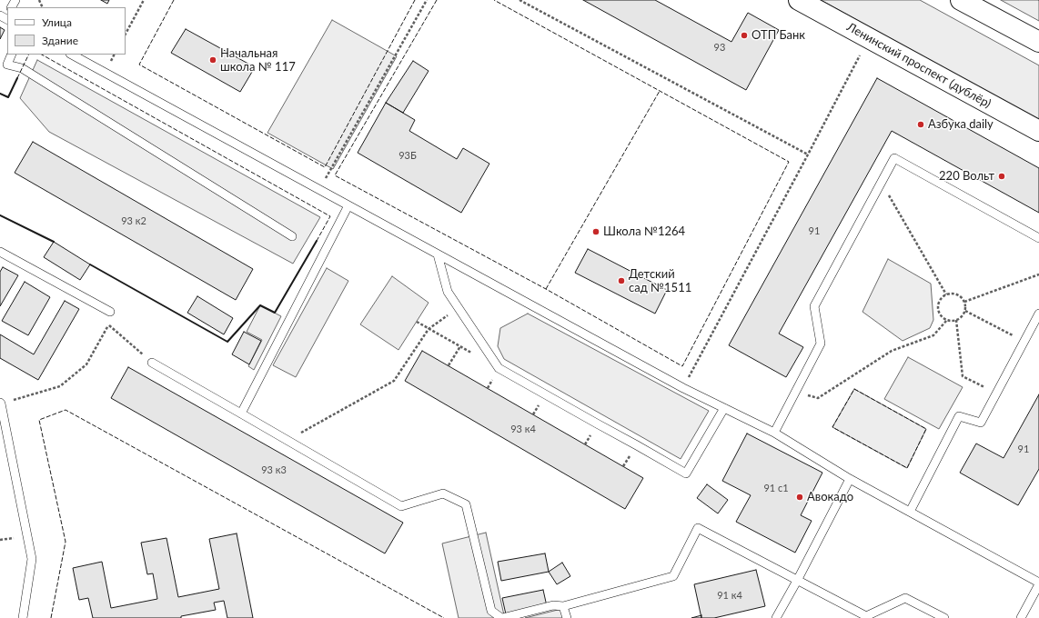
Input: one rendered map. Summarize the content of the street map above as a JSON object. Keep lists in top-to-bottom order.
{
  "streets": {
    "street": ["Ленинский проспект (дублёр)"]
  },
  "places": [
    "ОТП Банк",
    "Начальная школа № 117",
    "Азбука daily",
    "220 Вольт",
    "Школа №1264",
    "Детский сад №1511",
    "Авокадо"
  ],
  "house_numbers": [
    "93",
    "93Б",
    "93 к2",
    "91",
    "93 к4",
    "91",
    "93 к3",
    "91 с1",
    "91 к4"
  ],
  "legend": ["Улица", "Здание"]
}
